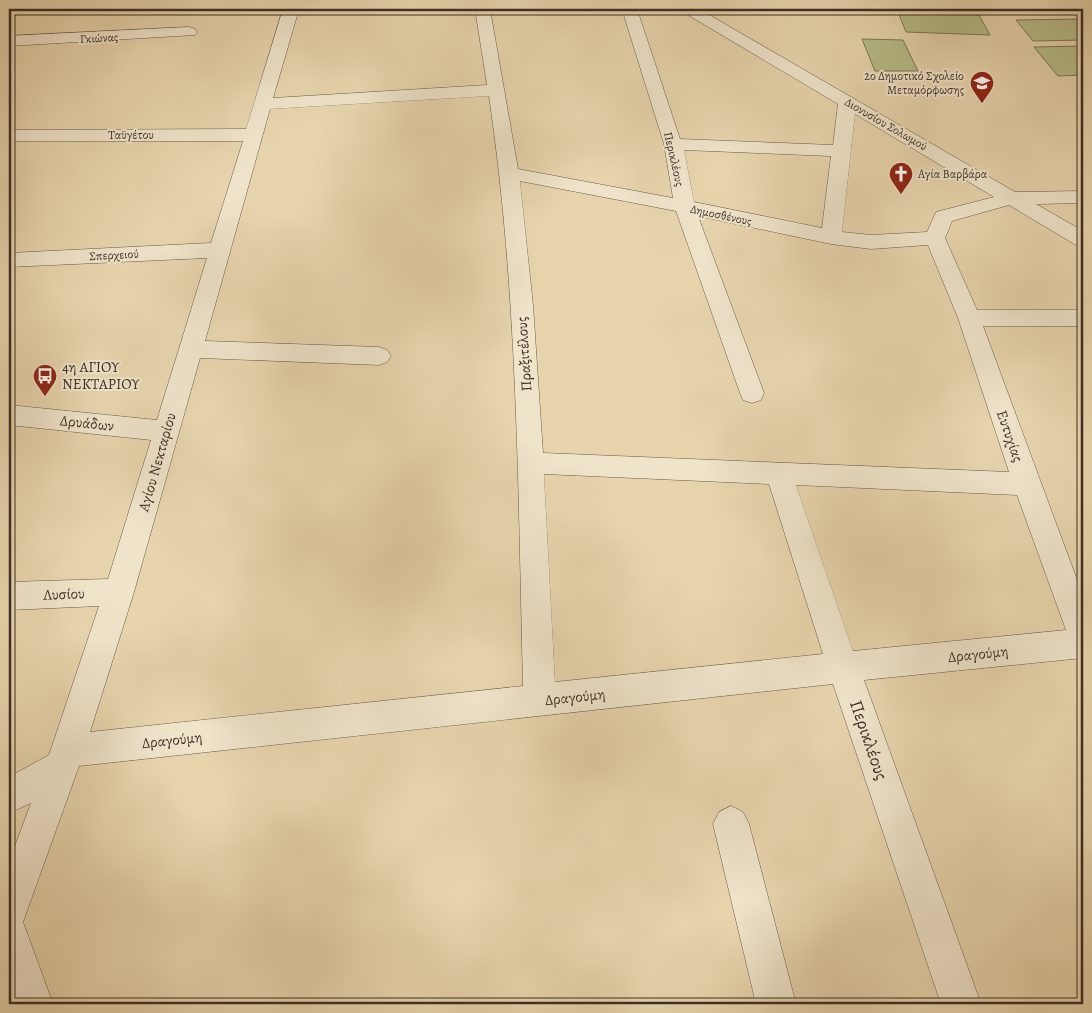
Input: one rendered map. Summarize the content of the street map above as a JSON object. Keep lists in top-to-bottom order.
{
  "streets": {
    "street": [
      "Γκιώνας",
      "Διονυσίου Σολωμού",
      "Ταϋγέτου",
      "Περικλέους",
      "Δημοσθένους",
      "Σπερχειού",
      "Πραξιτέλους",
      "Δρυάδων",
      "Ευτυχίας",
      "Αγίου Νεκταρίου",
      "Λυσίου",
      "Δραγούμη"
    ]
  },
  "crossings": [
    ["Ταϋγέτου", "Αγίου Νεκταρίου"],
    ["Περικλέους", "Δημοσθένους"],
    ["Περικλέους", "Δραγούμη"],
    ["Δημοσθένους", "Πραξιτέλους"],
    ["Δημοσθένους", "Ευτυχίας"],
    ["Σπερχειού", "Αγίου Νεκταρίου"],
    ["Πραξιτέλους", "Δραγούμη"],
    ["Δρυάδων", "Αγίου Νεκταρίου"],
    ["Αγίου Νεκταρίου", "Λυσίου"],
    ["Αγίου Νεκταρίου", "Δραγούμη"]
  ],
  "places": {
    "school or university": ["2ο Δημοτικό Σχολείο Μεταμόρφωσης"],
    "church": ["Αγία Βαρβάρα"],
    "bus stop": ["4η ΑΓΙΟΥ ΝΕΚΤΑΡΙΟΥ"]
  }
}
